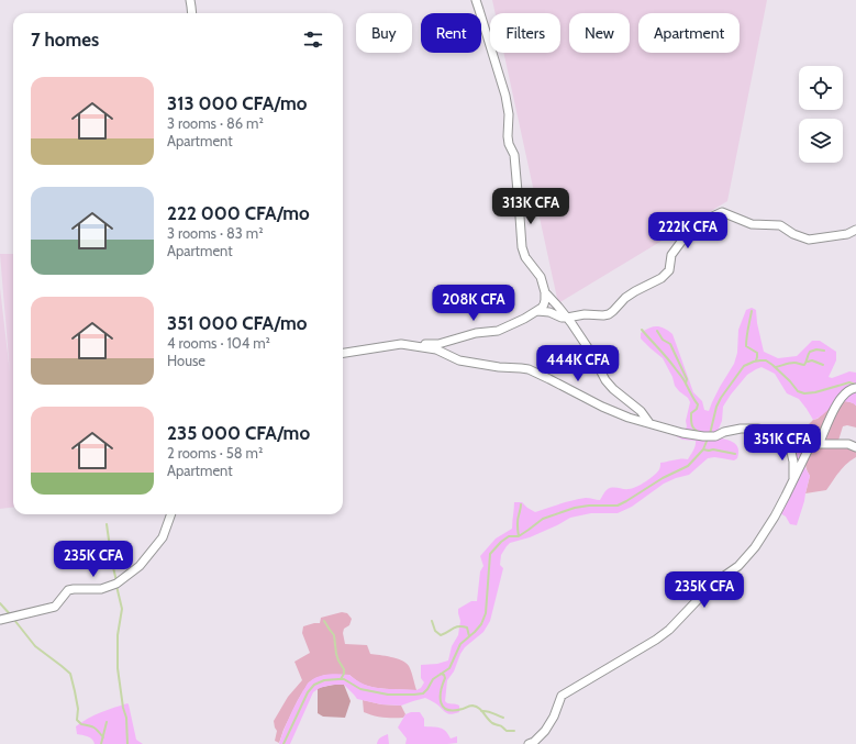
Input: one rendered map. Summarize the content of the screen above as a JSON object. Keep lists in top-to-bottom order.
{
  "page": {
    "chip": [
      "Buy",
      "Rent",
      "Filters",
      "New",
      "Apartment"
    ],
    "heading": "7 homes",
    "list": [
      {
        "name": "313 000 CFA/mo",
        "note": "3 rooms · 86 m² · Apartment"
      },
      {
        "name": "222 000 CFA/mo",
        "note": "3 rooms · 83 m² · Apartment"
      },
      {
        "name": "351 000 CFA/mo",
        "note": "4 rooms · 104 m² · House"
      },
      {
        "name": "235 000 CFA/mo",
        "note": "2 rooms · 58 m² · Apartment"
      }
    ],
    "price": [
      "313K CFA",
      "222K CFA",
      "208K CFA",
      "444K CFA",
      "351K CFA",
      "235K CFA",
      "235K CFA"
    ]
  }
}
